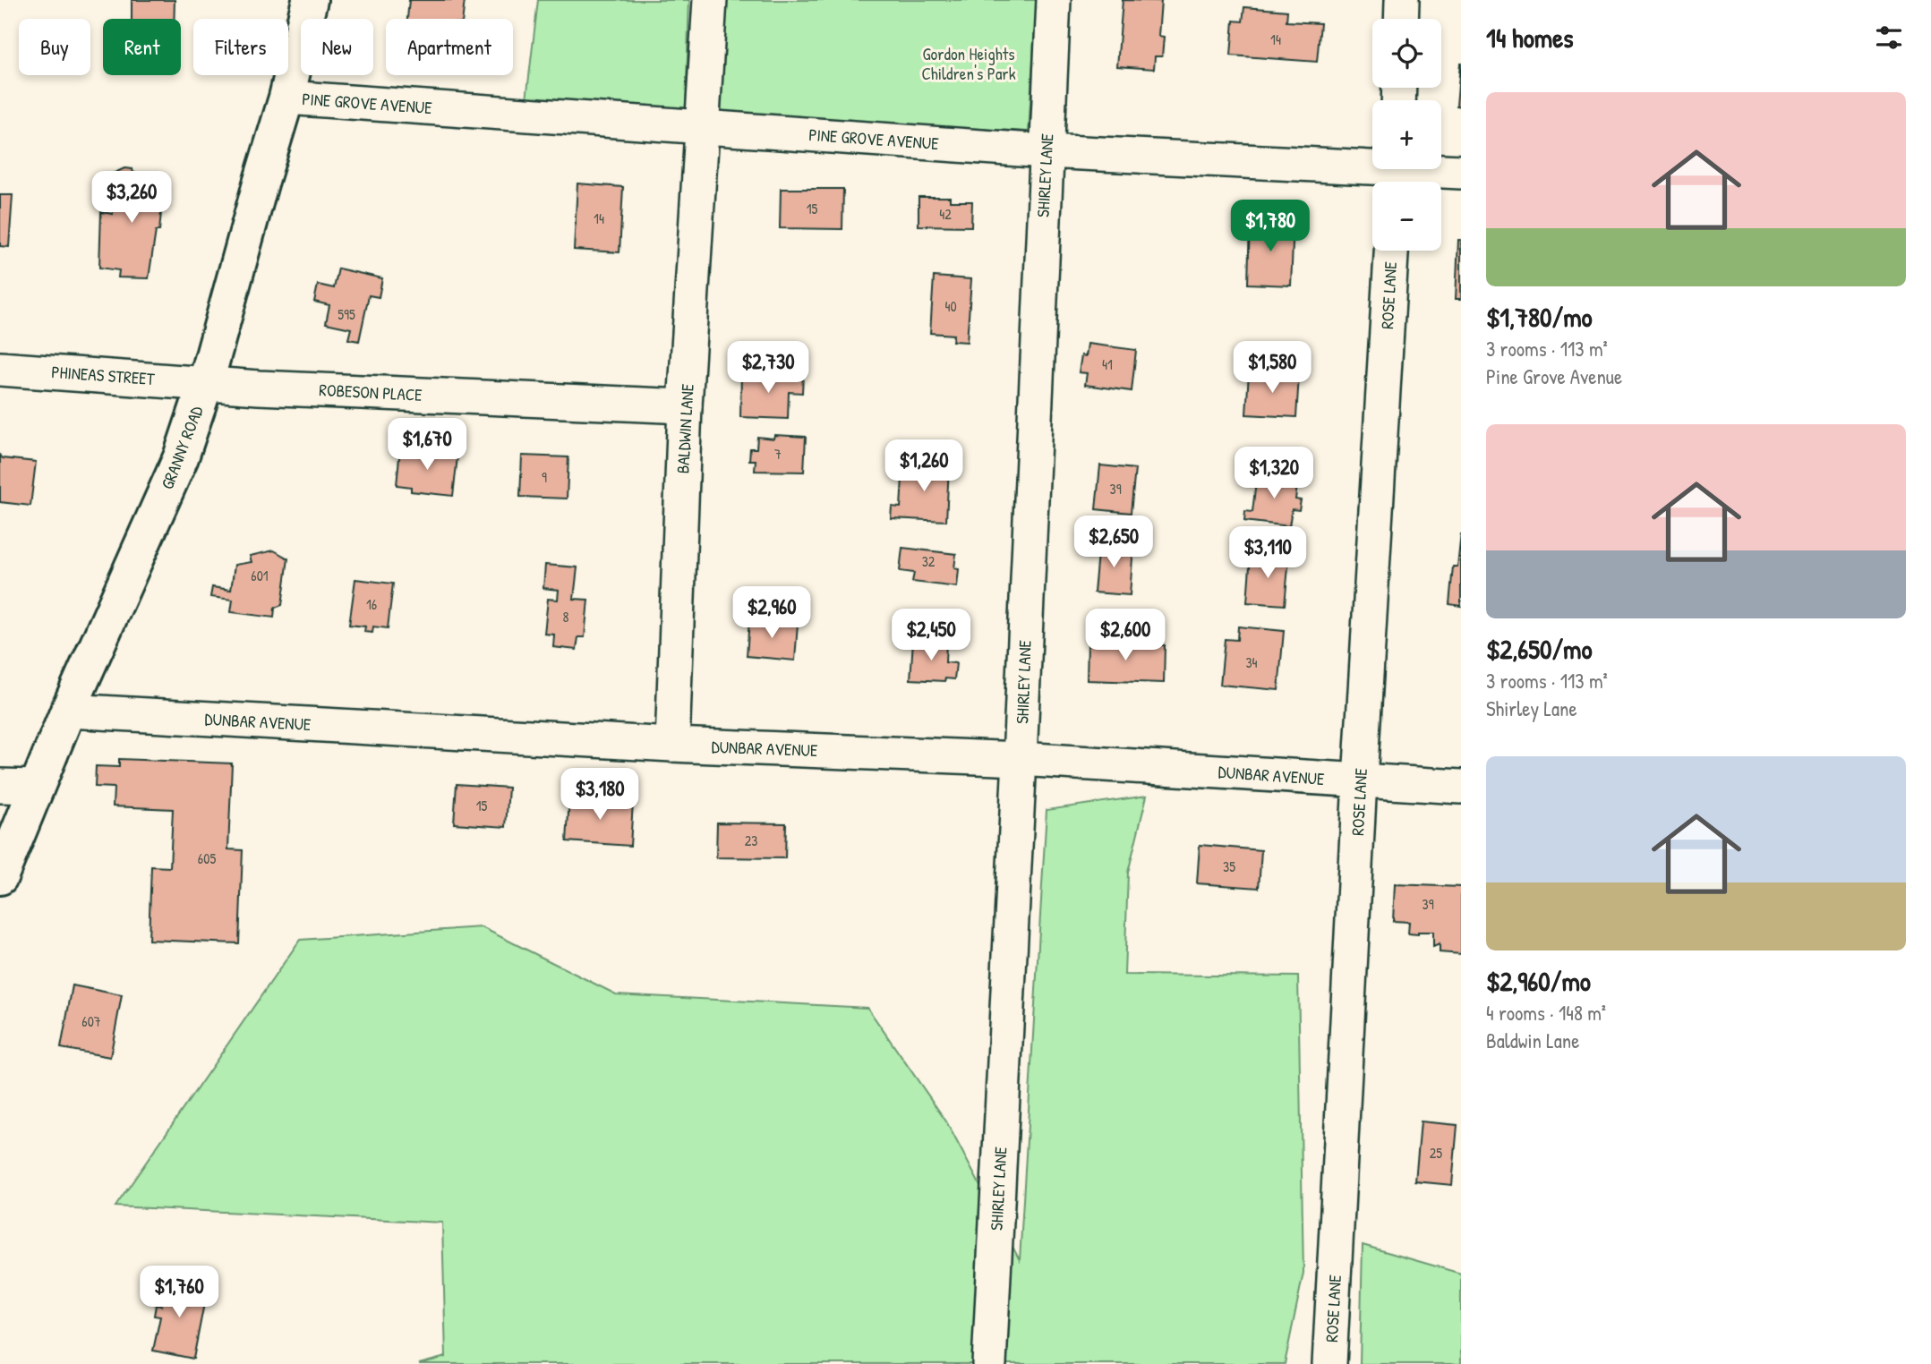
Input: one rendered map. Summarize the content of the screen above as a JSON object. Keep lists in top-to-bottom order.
{
  "streets": {
    "street": [
      "PINE GROVE AVENUE",
      "SHIRLEY LANE",
      "ROSE LANE",
      "PHINEAS STREET",
      "ROBESON PLACE",
      "BALDWIN LANE",
      "GRANNY ROAD",
      "DUNBAR AVENUE"
    ]
  },
  "crossings": [
    ["PINE GROVE AVENUE", "SHIRLEY LANE"],
    ["PINE GROVE AVENUE", "BALDWIN LANE"],
    ["PINE GROVE AVENUE", "GRANNY ROAD"],
    ["SHIRLEY LANE", "DUNBAR AVENUE"],
    ["ROSE LANE", "DUNBAR AVENUE"],
    ["PHINEAS STREET", "ROBESON PLACE"],
    ["PHINEAS STREET", "GRANNY ROAD"],
    ["ROBESON PLACE", "BALDWIN LANE"],
    ["ROBESON PLACE", "GRANNY ROAD"],
    ["BALDWIN LANE", "DUNBAR AVENUE"],
    ["GRANNY ROAD", "DUNBAR AVENUE"]
  ],
  "parks": ["Gordon Heights Children's Park"],
  "house_numbers": [
    "14",
    "15",
    "42",
    "14",
    "40",
    "595",
    "41",
    "7",
    "9",
    "39",
    "32",
    "601",
    "16",
    "8",
    "34",
    "15",
    "23",
    "605",
    "35",
    "39",
    "607",
    "25"
  ],
  "page": {
    "heading": "14 homes",
    "map_buttons": ["+", "−"],
    "chip": [
      "Buy",
      "Rent",
      "Filters",
      "New",
      "Apartment"
    ],
    "list": [
      {
        "name": "$1,780/mo",
        "note": "3 rooms · 113 m² · Pine Grove Avenue"
      },
      {
        "name": "$2,650/mo",
        "note": "3 rooms · 113 m² · Shirley Lane"
      },
      {
        "name": "$2,960/mo",
        "note": "4 rooms · 148 m² · Baldwin Lane"
      }
    ],
    "price": [
      "$3,260",
      "$1,780",
      "$2,730",
      "$1,580",
      "$1,670",
      "$1,260",
      "$1,320",
      "$2,650",
      "$3,110",
      "$2,960",
      "$2,450",
      "$2,600",
      "$3,180",
      "$1,760"
    ]
  }
}
